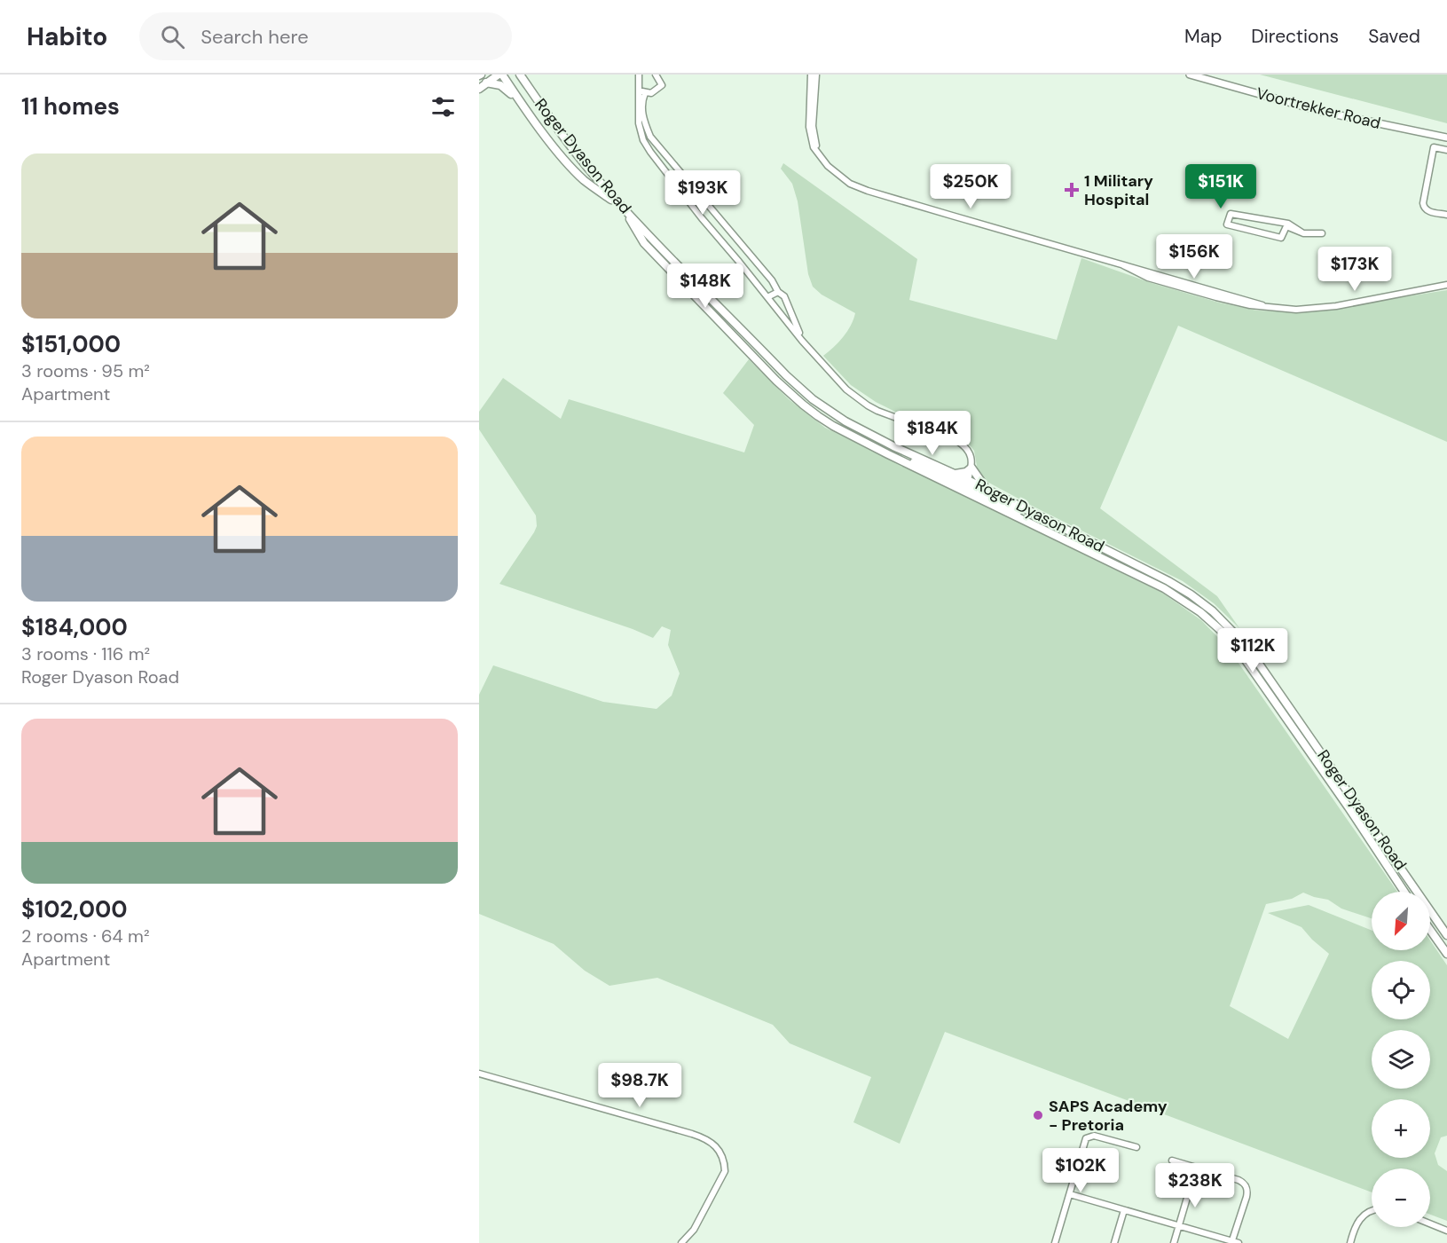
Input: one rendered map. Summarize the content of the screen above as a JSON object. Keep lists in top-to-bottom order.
{
  "streets": {
    "main road": ["Roger Dyason Road"],
    "street": ["Voortrekker Road"]
  },
  "places": {
    "health": ["1 Military Hospital"],
    "other": ["SAPS Academy - Pretoria"]
  },
  "north": "bottom left",
  "page": {
    "header": "Habito",
    "search": "Search here",
    "nav": ["Map", "Directions", "Saved"],
    "heading": "11 homes",
    "list": [
      {
        "name": "$151,000",
        "note": "3 rooms · 95 m² · Apartment"
      },
      {
        "name": "$184,000",
        "note": "3 rooms · 116 m² · Roger Dyason Road"
      },
      {
        "name": "$102,000",
        "note": "2 rooms · 64 m² · Apartment"
      }
    ],
    "price": [
      "$250K",
      "$151K",
      "$193K",
      "$156K",
      "$173K",
      "$148K",
      "$184K",
      "$112K",
      "$98.7K",
      "$102K",
      "$238K"
    ],
    "map_buttons": ["+", "−"]
  }
}
